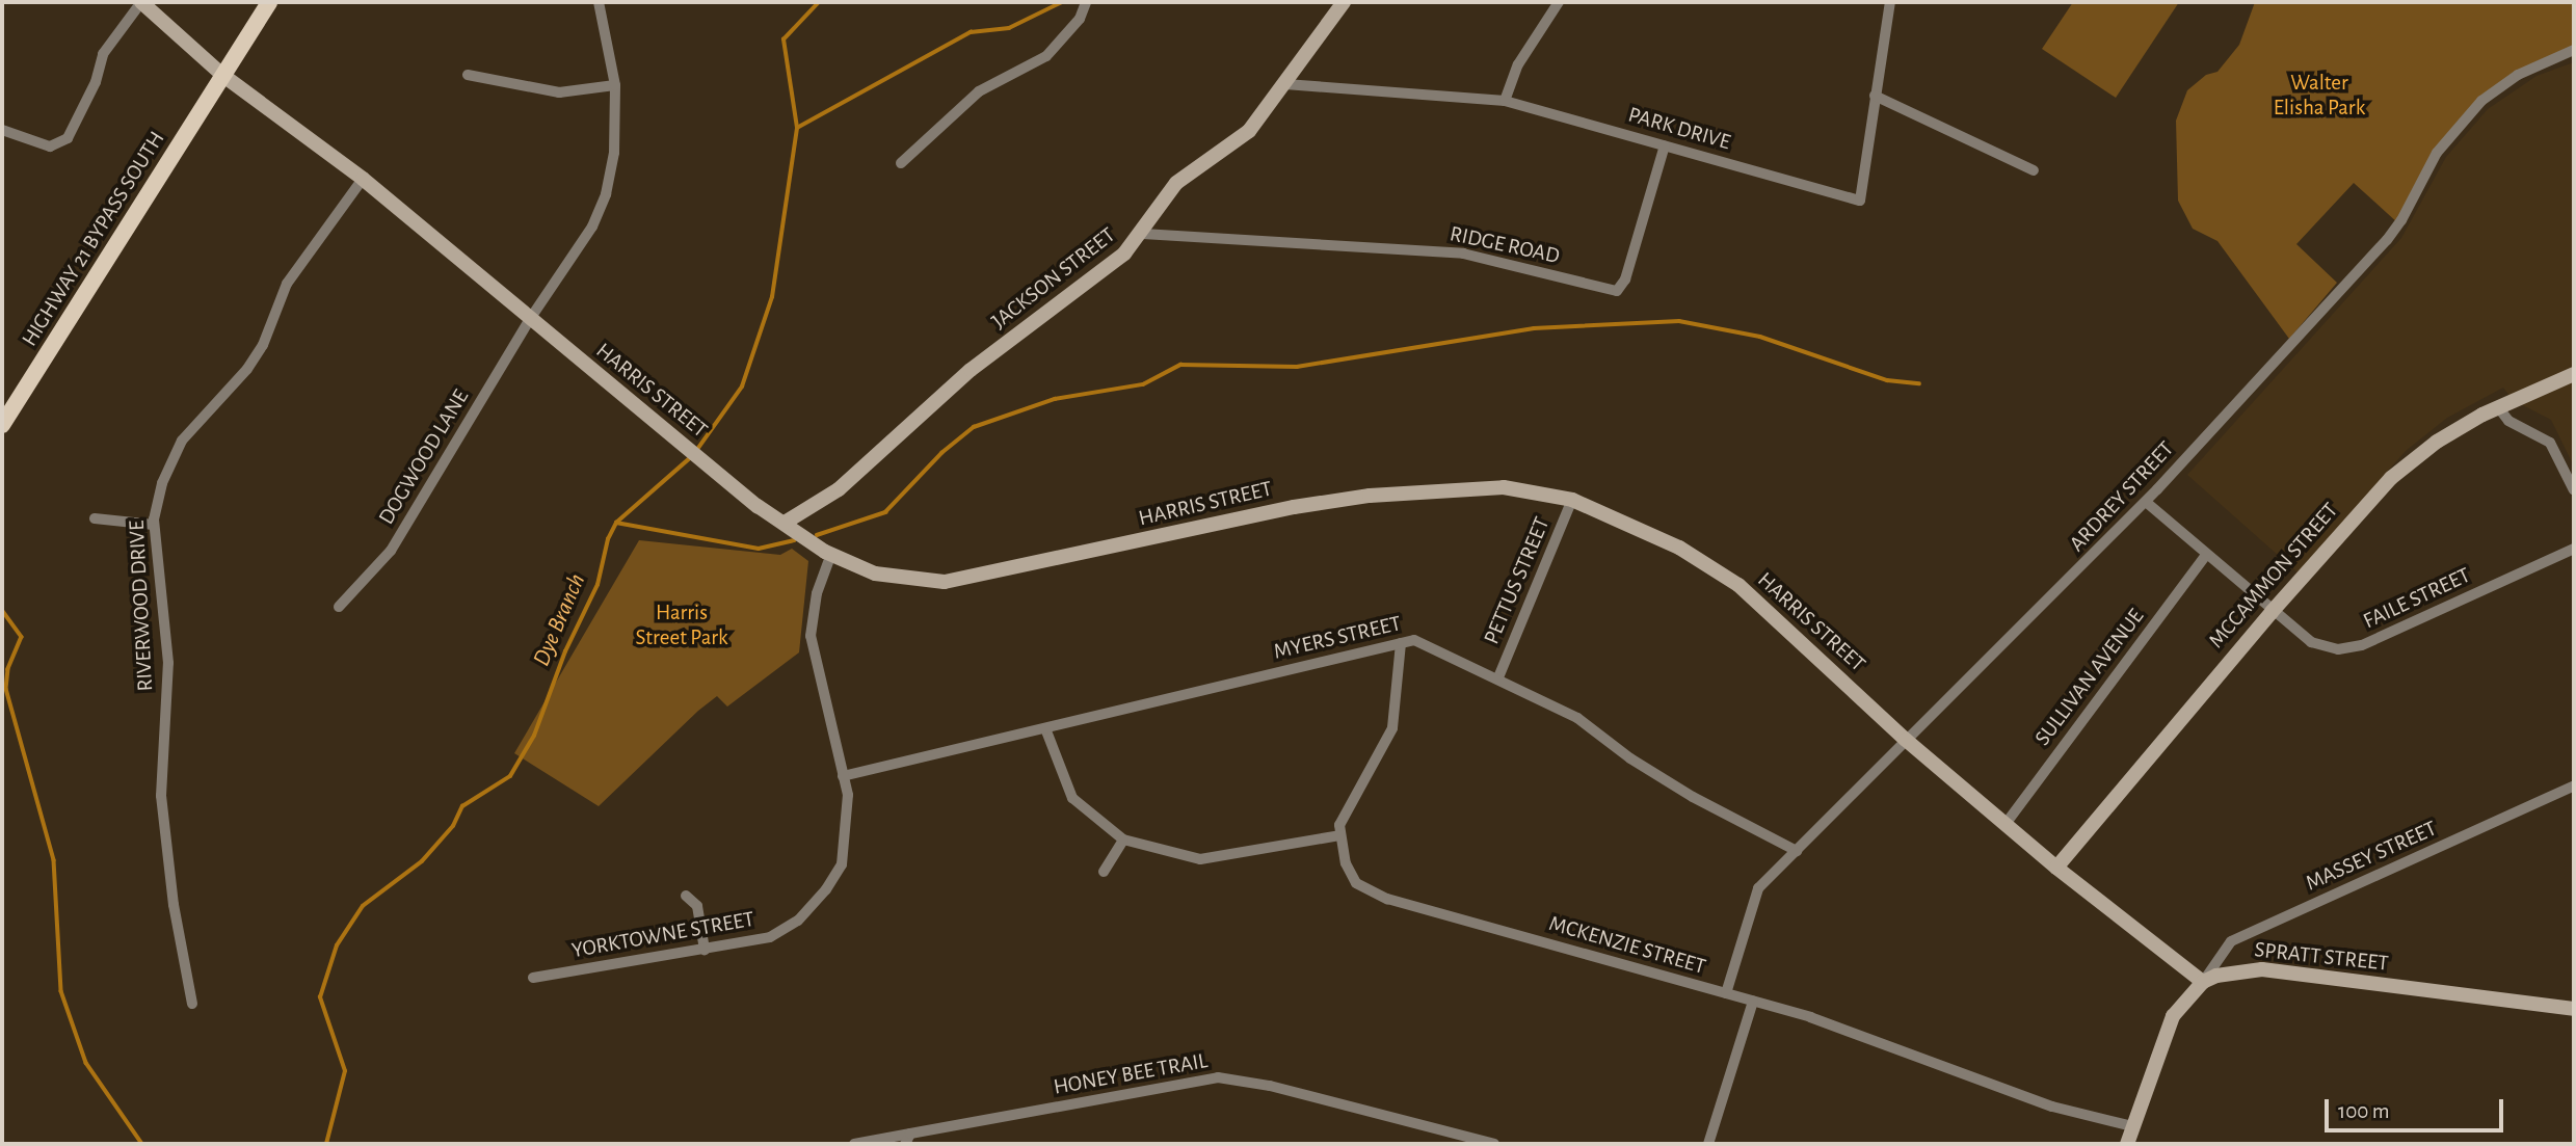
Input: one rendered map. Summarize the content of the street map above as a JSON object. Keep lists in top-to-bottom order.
{
  "streets": {
    "main road": ["HIGHWAY 21 BYPASS SOUTH"],
    "street": [
      "PARK DRIVE",
      "RIDGE ROAD",
      "JACKSON STREET",
      "HARRIS STREET",
      "DOGWOOD LANE",
      "ARDREY STREET",
      "MCCAMMON STREET",
      "PETTUS STREET",
      "FAILE STREET",
      "RIVERWOOD DRIVE",
      "MYERS STREET",
      "SULLIVAN AVENUE",
      "MASSEY STREET",
      "YORKTOWNE STREET",
      "MCKENZIE STREET",
      "SPRATT STREET",
      "HONEY BEE TRAIL"
    ]
  },
  "crossings": [
    ["PARK DRIVE", "RIDGE ROAD"],
    ["PARK DRIVE", "JACKSON STREET"],
    ["HIGHWAY 21 BYPASS SOUTH", "HARRIS STREET"],
    ["RIDGE ROAD", "JACKSON STREET"],
    ["JACKSON STREET", "HARRIS STREET"],
    ["HARRIS STREET", "DOGWOOD LANE"],
    ["HARRIS STREET", "ARDREY STREET"],
    ["HARRIS STREET", "MCCAMMON STREET"],
    ["HARRIS STREET", "PETTUS STREET"],
    ["HARRIS STREET", "RIVERWOOD DRIVE"],
    ["HARRIS STREET", "SULLIVAN AVENUE"],
    ["HARRIS STREET", "MASSEY STREET"],
    ["HARRIS STREET", "YORKTOWNE STREET"],
    ["HARRIS STREET", "SPRATT STREET"],
    ["ARDREY STREET", "FAILE STREET"],
    ["ARDREY STREET", "MYERS STREET"],
    ["ARDREY STREET", "MCKENZIE STREET"],
    ["MCCAMMON STREET", "FAILE STREET"],
    ["PETTUS STREET", "MYERS STREET"],
    ["FAILE STREET", "SULLIVAN AVENUE"],
    ["MYERS STREET", "YORKTOWNE STREET"],
    ["MASSEY STREET", "SPRATT STREET"],
    ["MCKENZIE STREET", "SPRATT STREET"]
  ],
  "water": ["Dye Branch"],
  "parks": ["Walter Elisha Park", "Harris Street Park"],
  "scale_bar": "100 m"
}
